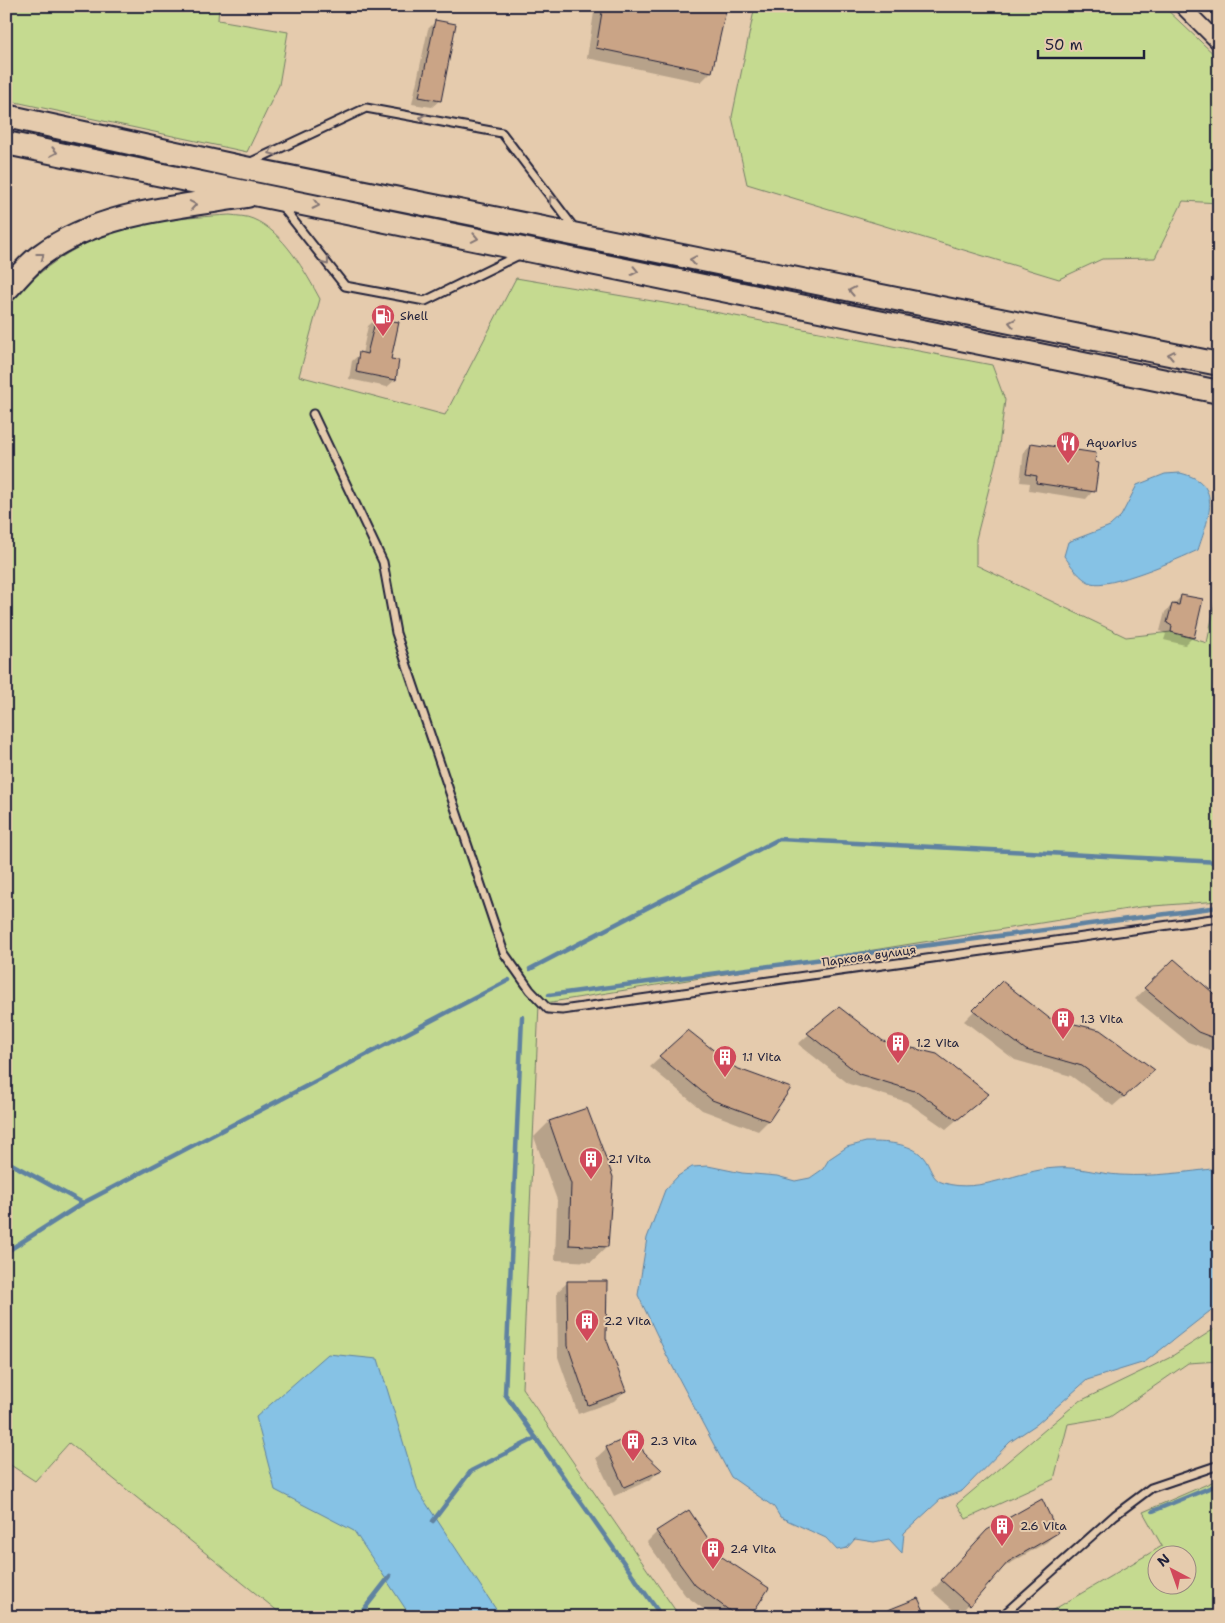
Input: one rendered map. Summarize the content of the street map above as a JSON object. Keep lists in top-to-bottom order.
{
  "streets": {
    "lane": ["Паркова вулиця"]
  },
  "places": {
    "fuel station": ["Shell"],
    "restaurant": ["Aquarius"],
    "building": [
      "1.3 Vita",
      "1.2 Vita",
      "1.1 Vita",
      "2.1 Vita",
      "2.2 Vita",
      "2.3 Vita",
      "2.6 Vita",
      "2.4 Vita"
    ]
  },
  "scale_bar": "50 m",
  "north": "top left"
}
